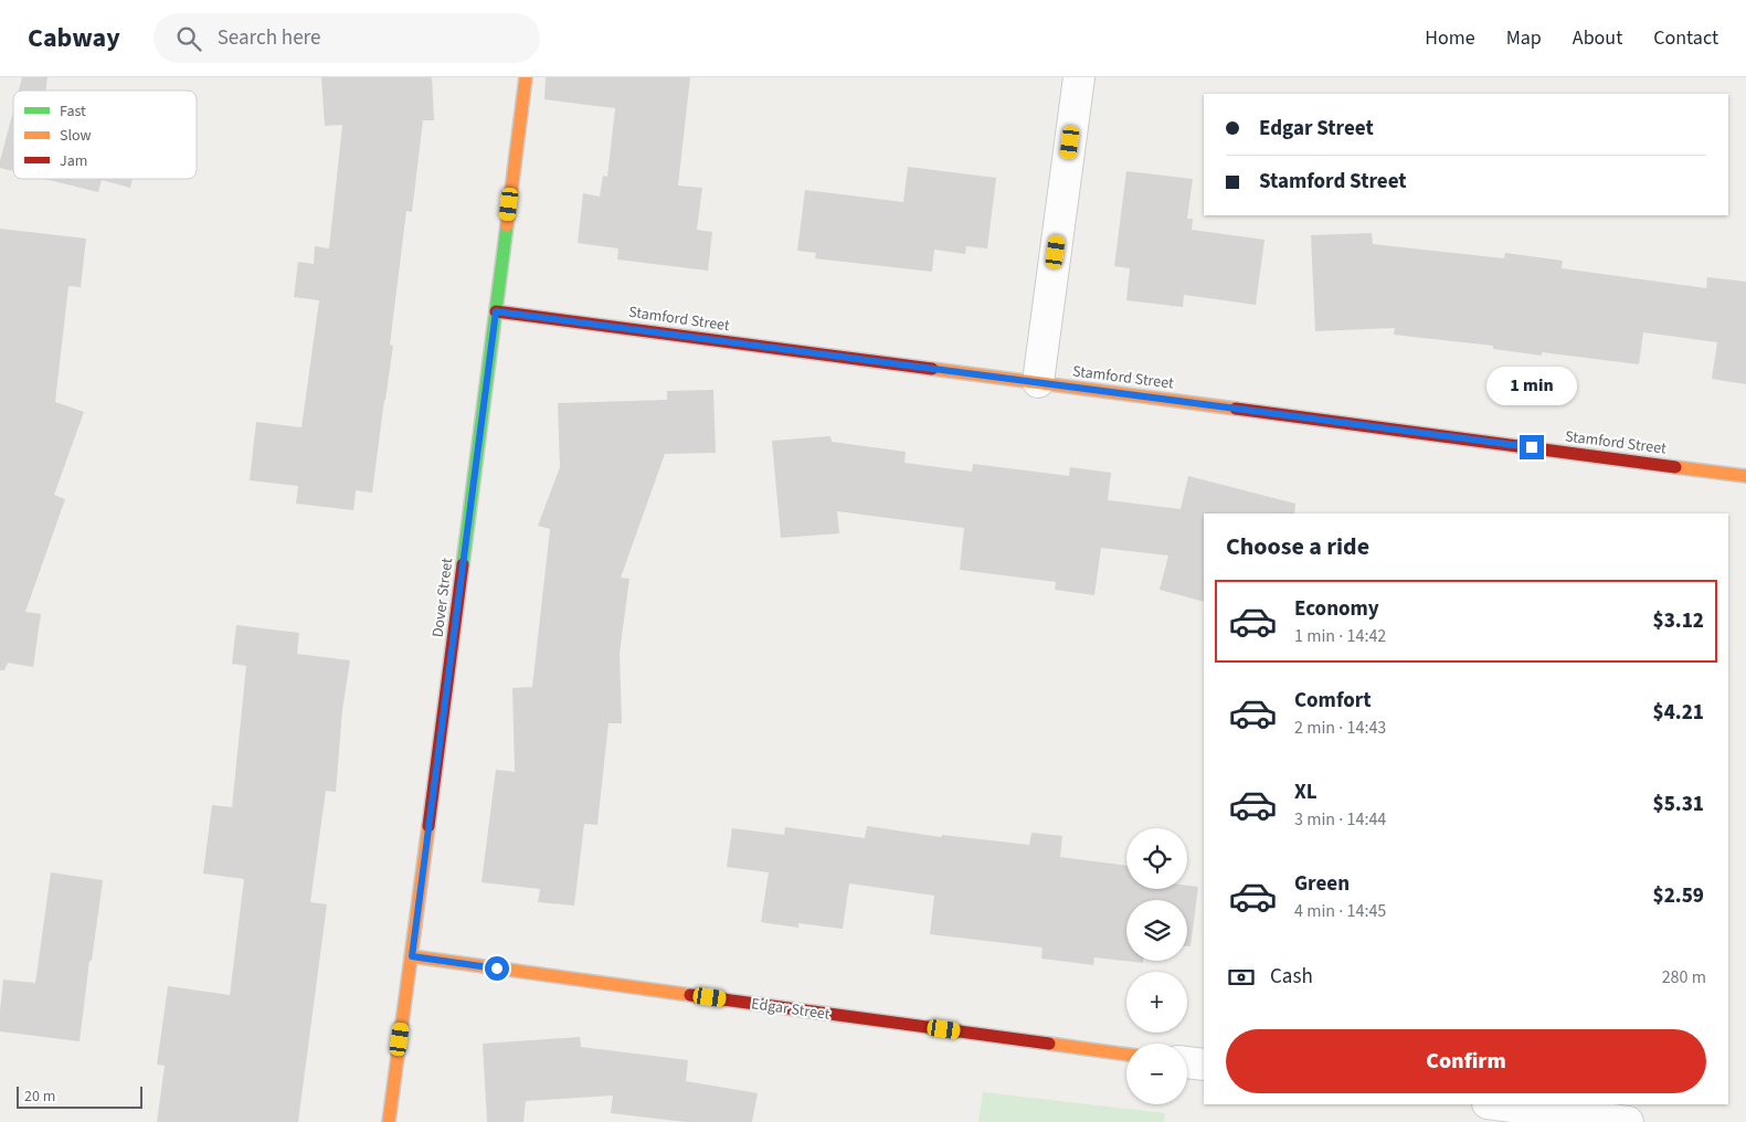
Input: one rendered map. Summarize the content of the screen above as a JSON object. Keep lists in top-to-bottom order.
{
  "streets": {
    "street": ["Stamford Street", "Dover Street", "Edgar Street"]
  },
  "crossings": [
    ["Stamford Street", "Dover Street"],
    ["Dover Street", "Edgar Street"]
  ],
  "legend": ["Fast", "Slow", "Jam"],
  "scale_bar": "20 m",
  "page": {
    "header": "Cabway",
    "search": "Search here",
    "nav": [
      "Home",
      "Map",
      "About",
      "Contact"
    ],
    "banner": ["Edgar Street", "Stamford Street"],
    "bubble": "1 min",
    "heading": "Choose a ride",
    "list": [
      {
        "name": "Economy",
        "note": "1 min · 14:42",
        "value": "$3.12"
      },
      {
        "name": "Comfort",
        "note": "2 min · 14:43",
        "value": "$4.21"
      },
      {
        "name": "XL",
        "note": "3 min · 14:44",
        "value": "$5.31"
      },
      {
        "name": "Green",
        "note": "4 min · 14:45",
        "value": "$2.59"
      }
    ],
    "map_buttons": ["+", "−"],
    "pay": ["Cash", "280 m"],
    "buttons": "Confirm",
    "scale": "20 m"
  }
}
